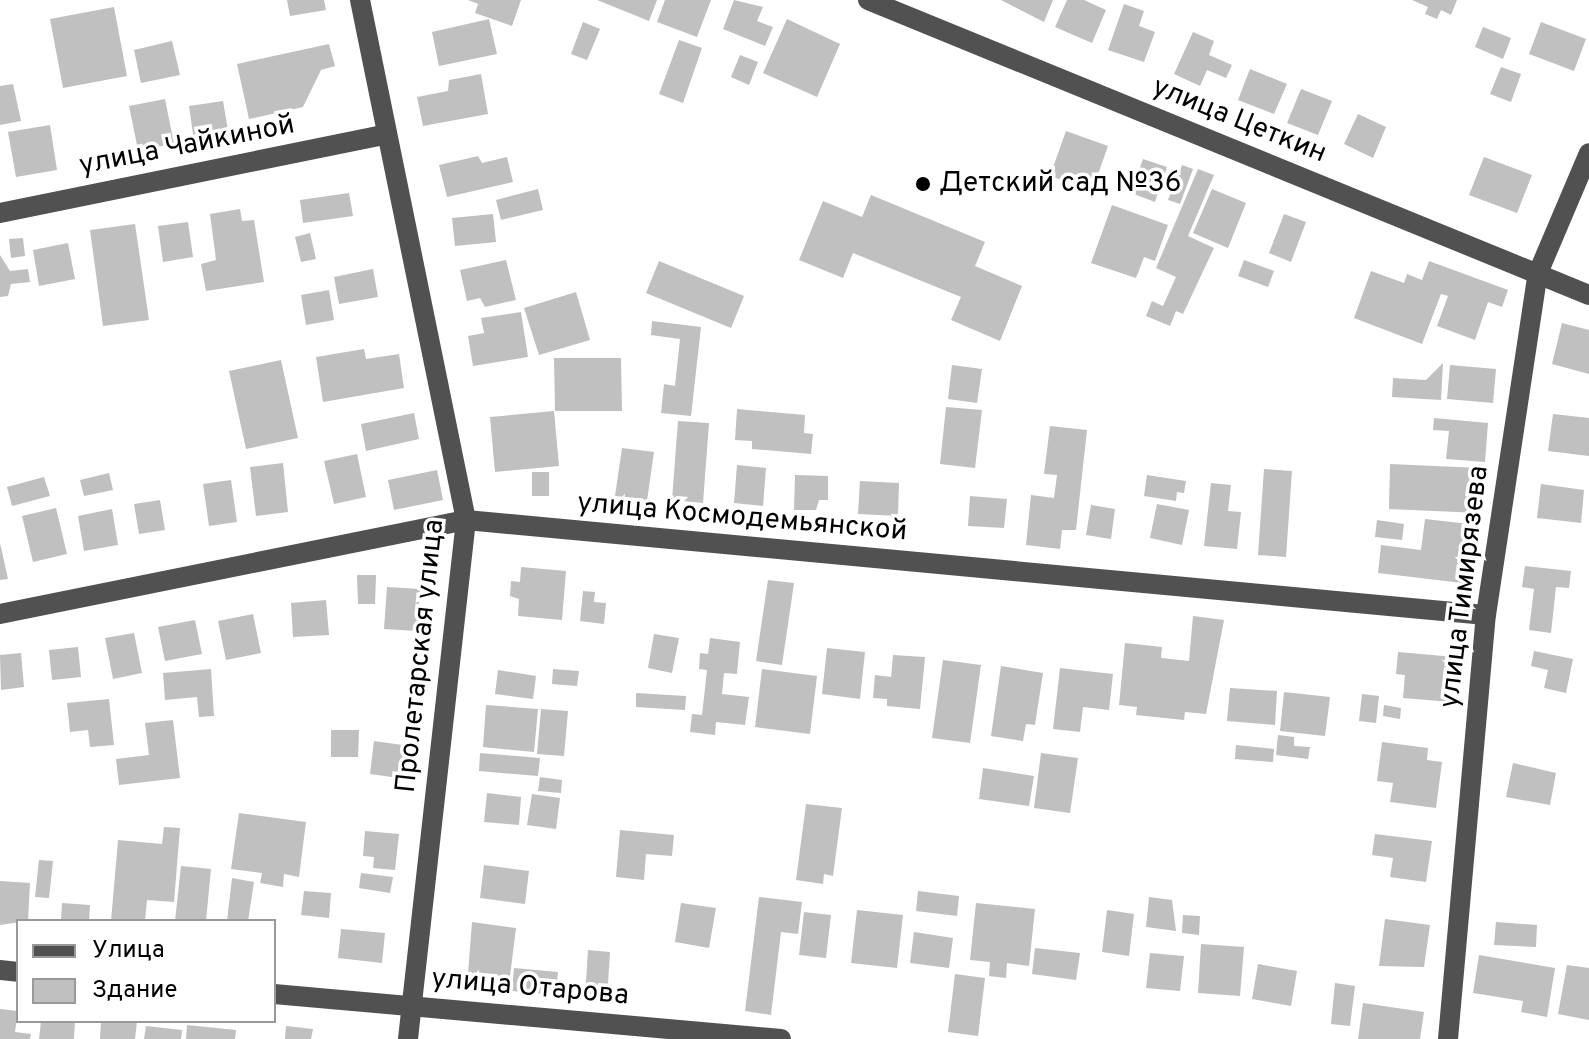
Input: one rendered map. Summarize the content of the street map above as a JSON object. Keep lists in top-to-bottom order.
{
  "streets": {
    "street": [
      "улица Цеткин",
      "улица Чайкиной",
      "улица Космодемьянской",
      "улица Тимирязева",
      "Пролетарская улица",
      "улица Отарова"
    ]
  },
  "crossings": [
    ["улица Цеткин", "улица Тимирязева"],
    ["улица Чайкиной", "Пролетарская улица"],
    ["улица Космодемьянской", "улица Тимирязева"],
    ["улица Космодемьянской", "Пролетарская улица"],
    ["Пролетарская улица", "улица Отарова"]
  ],
  "places": ["Детский сад №36"],
  "legend": ["Улица", "Здание"]
}
